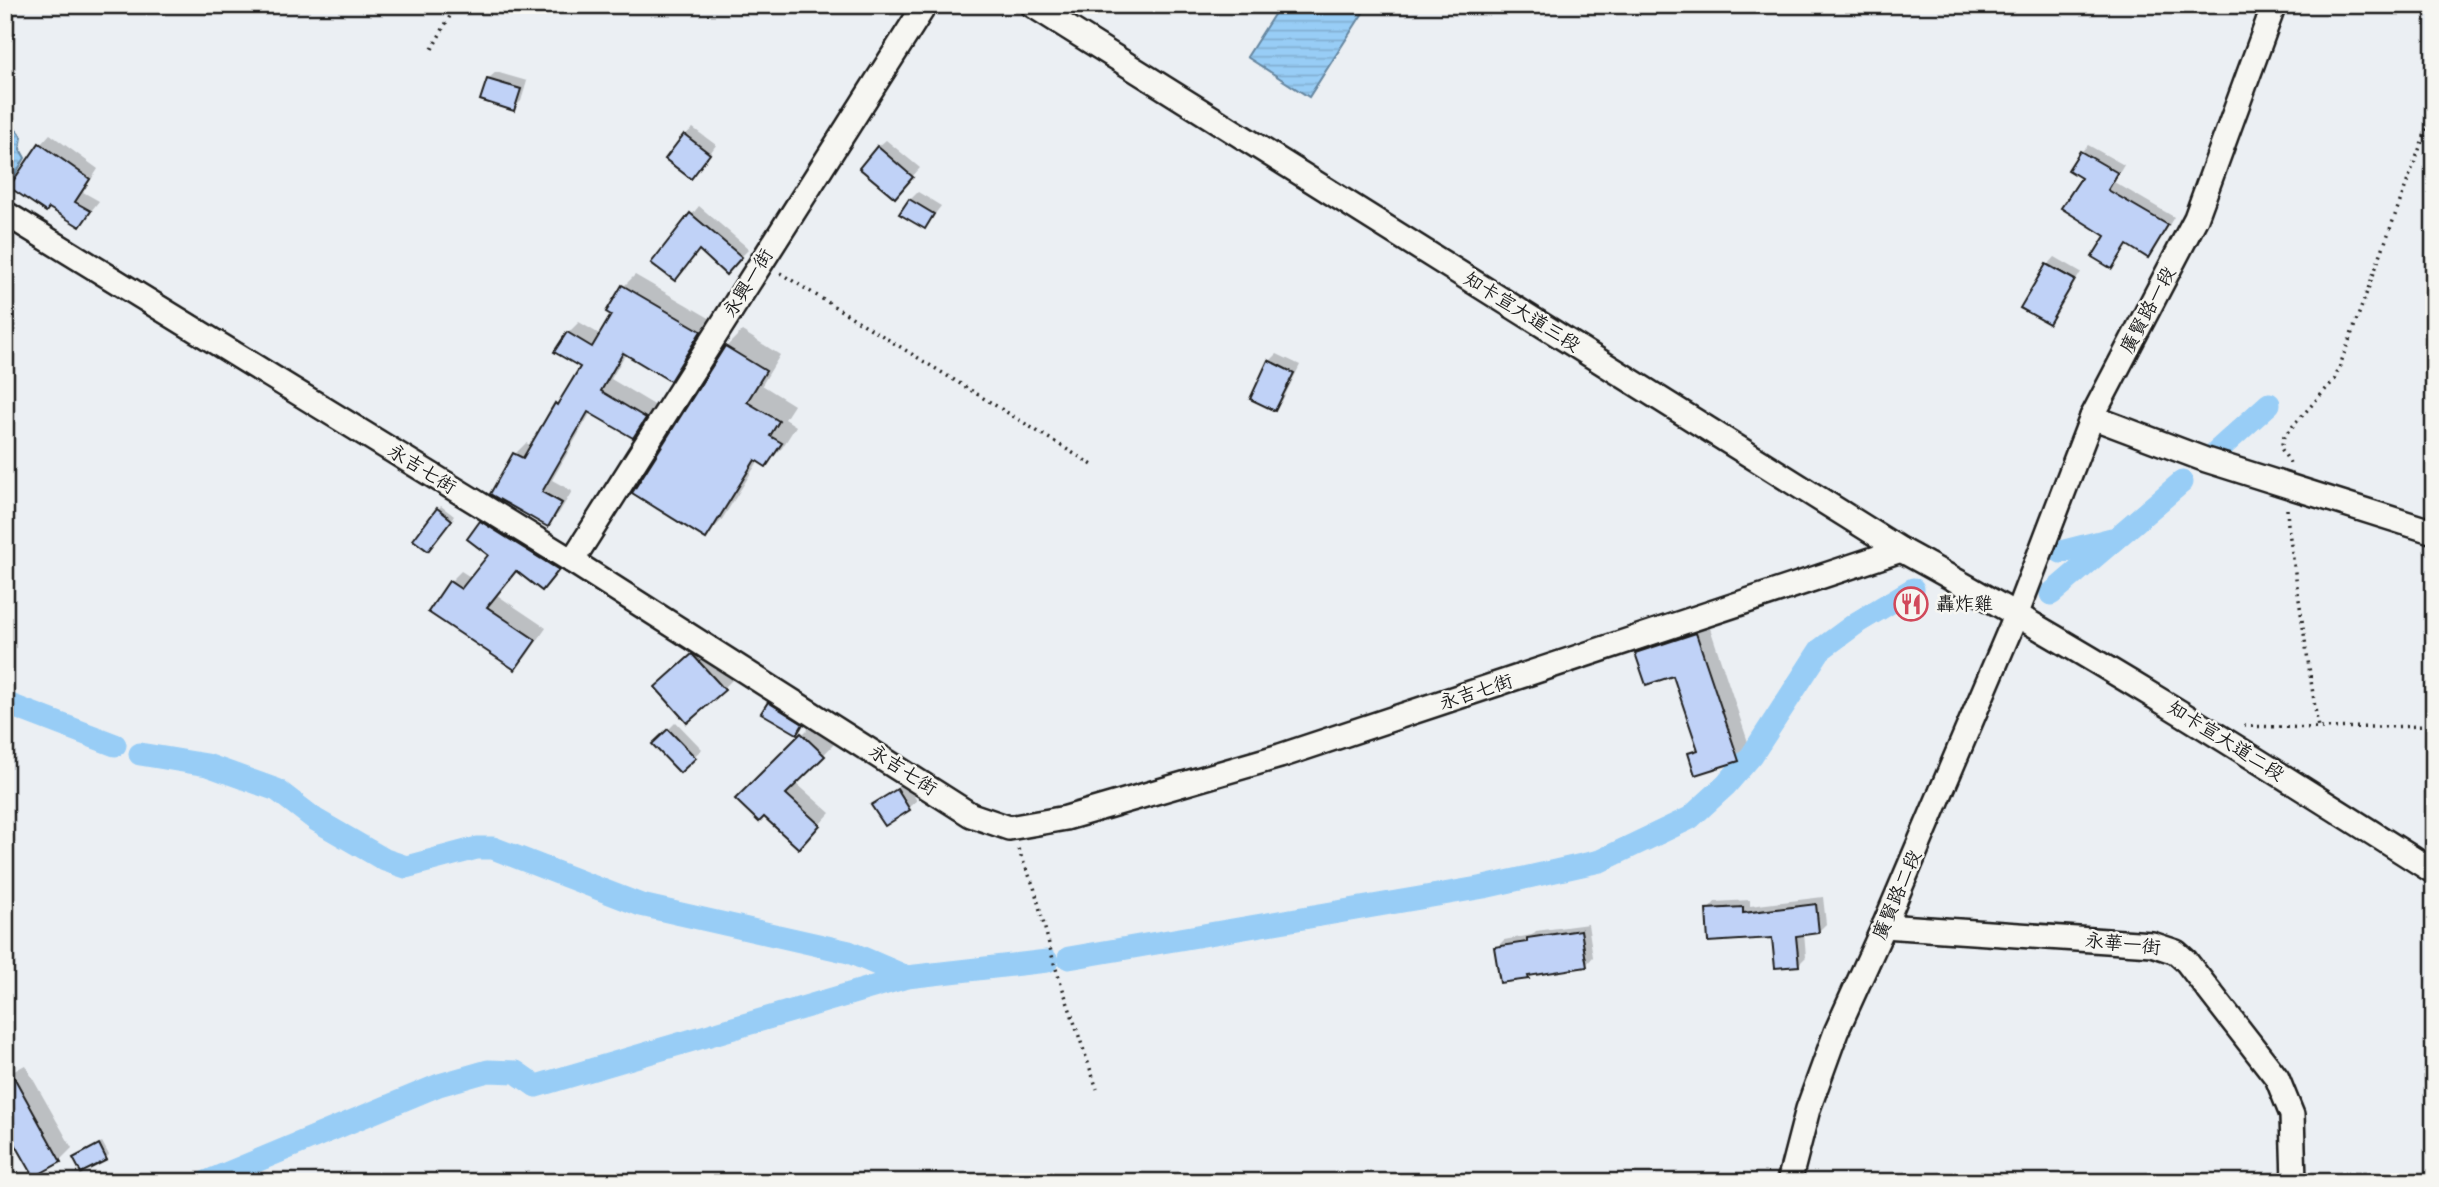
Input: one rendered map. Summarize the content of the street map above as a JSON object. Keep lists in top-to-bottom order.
{
  "streets": {
    "street": [
      "永興一街",
      "廣賢路一段",
      "知卡宣大道三段",
      "永吉七街",
      "知卡宣大道二段",
      "廣賢路二段",
      "永華一街"
    ]
  },
  "crossings": [
    ["永興一街", "永吉七街"],
    ["廣賢路一段", "知卡宣大道三段"],
    ["廣賢路一段", "知卡宣大道二段"],
    ["廣賢路一段", "廣賢路二段"],
    ["知卡宣大道三段", "永吉七街"],
    ["知卡宣大道三段", "知卡宣大道二段"],
    ["知卡宣大道三段", "廣賢路二段"],
    ["知卡宣大道二段", "廣賢路二段"],
    ["廣賢路二段", "永華一街"]
  ],
  "places": {
    "restaurant": ["轟炸雞"]
  }
}
